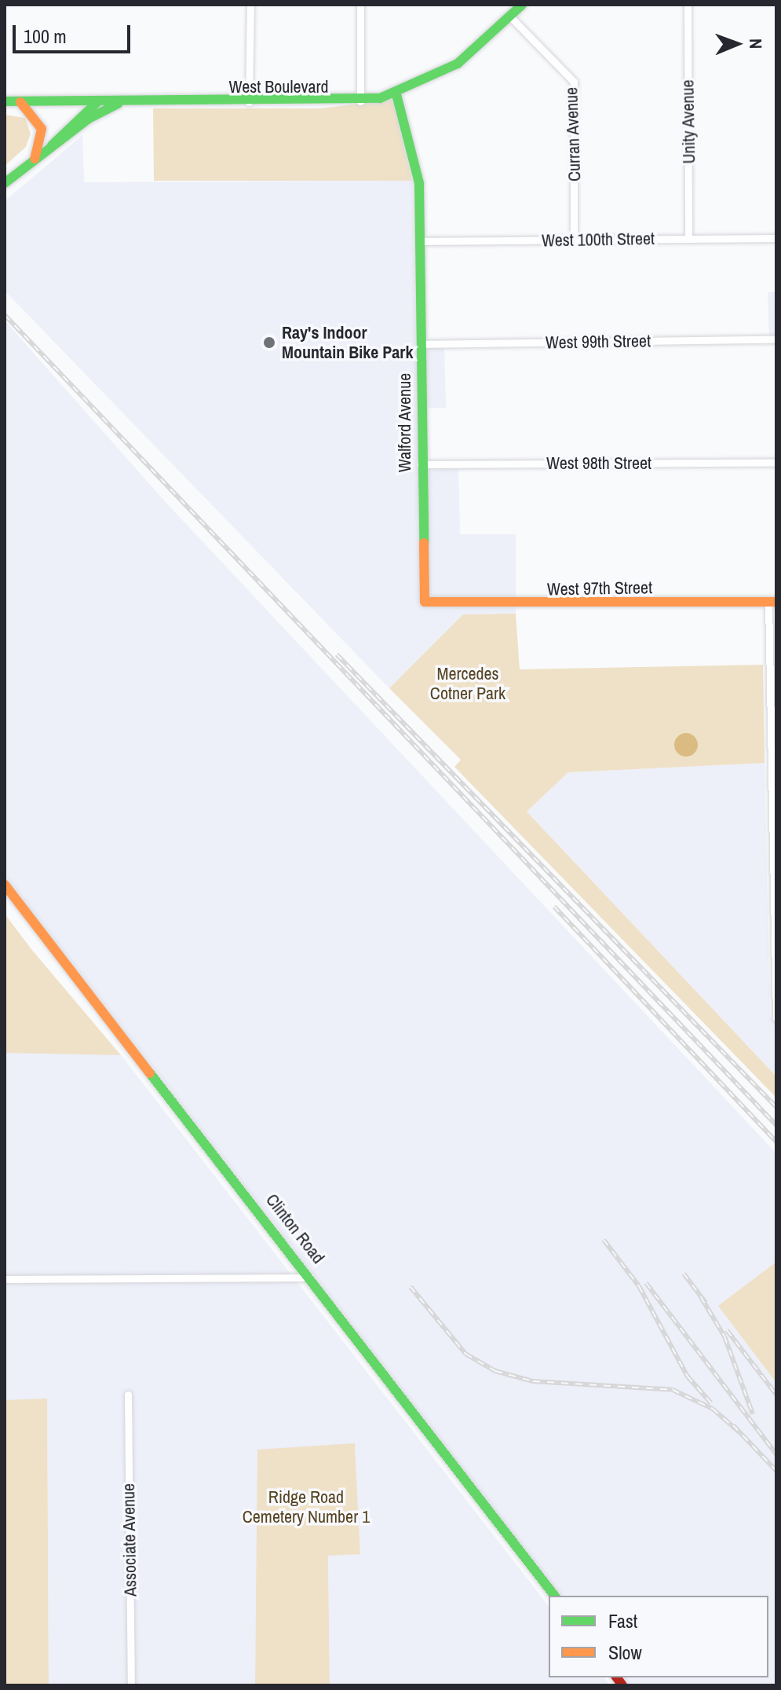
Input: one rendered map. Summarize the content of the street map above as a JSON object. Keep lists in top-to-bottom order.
{
  "streets": {
    "street": [
      "West Boulevard",
      "Unity Avenue",
      "Curran Avenue",
      "West 100th Street",
      "West 99th Street",
      "Walford Avenue",
      "West 98th Street",
      "West 97th Street",
      "Clinton Road",
      "Associate Avenue"
    ]
  },
  "crossings": [
    ["West Boulevard", "Curran Avenue"],
    ["West Boulevard", "Walford Avenue"],
    ["Unity Avenue", "West 100th Street"],
    ["Curran Avenue", "West 100th Street"],
    ["West 100th Street", "Walford Avenue"],
    ["West 99th Street", "Walford Avenue"],
    ["Walford Avenue", "West 98th Street"],
    ["Walford Avenue", "West 97th Street"]
  ],
  "parks": ["Mercedes Cotner Park", "Ridge Road Cemetery Number 1"],
  "places": ["Ray's Indoor Mountain Bike Park"],
  "legend": ["Fast", "Slow"],
  "scale_bar": "100 m",
  "north": "right"
}
